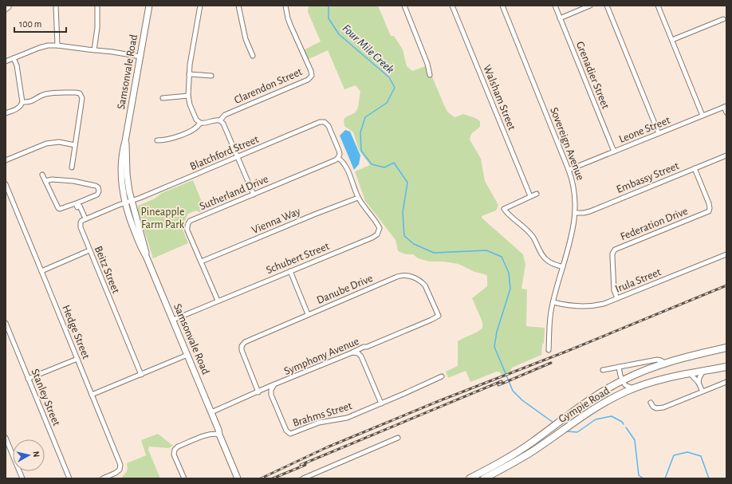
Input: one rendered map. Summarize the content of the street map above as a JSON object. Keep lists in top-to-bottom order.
{
  "streets": {
    "highway": ["Gympie Road"],
    "main road": ["Samsonvale Road"],
    "street": [
      "Grenadier Street",
      "Clarendon Street",
      "Walsham Street",
      "Leone Street",
      "Sovereign Avenue",
      "Blatchford Street",
      "Embassy Street",
      "Sutherland Drive",
      "Vienna Way",
      "Federation Drive",
      "Schubert Street",
      "Beitz Street",
      "Irula Street",
      "Danube Drive",
      "Hedge Street",
      "Symphony Avenue",
      "Stanley Street",
      "Brahms Street"
    ]
  },
  "crossings": [
    ["Samsonvale Road", "Blatchford Street"],
    ["Samsonvale Road", "Symphony Avenue"],
    ["Grenadier Street", "Leone Street"],
    ["Leone Street", "Sovereign Avenue"],
    ["Sovereign Avenue", "Embassy Street"],
    ["Sovereign Avenue", "Irula Street"],
    ["Blatchford Street", "Sutherland Drive"],
    ["Embassy Street", "Federation Drive"],
    ["Sutherland Drive", "Vienna Way"],
    ["Sutherland Drive", "Schubert Street"],
    ["Vienna Way", "Schubert Street"],
    ["Federation Drive", "Irula Street"],
    ["Danube Drive", "Symphony Avenue"]
  ],
  "water": ["Four Mile Creek"],
  "parks": ["Pineapple Farm Park"],
  "scale_bar": "100 m",
  "north": "right"
}
